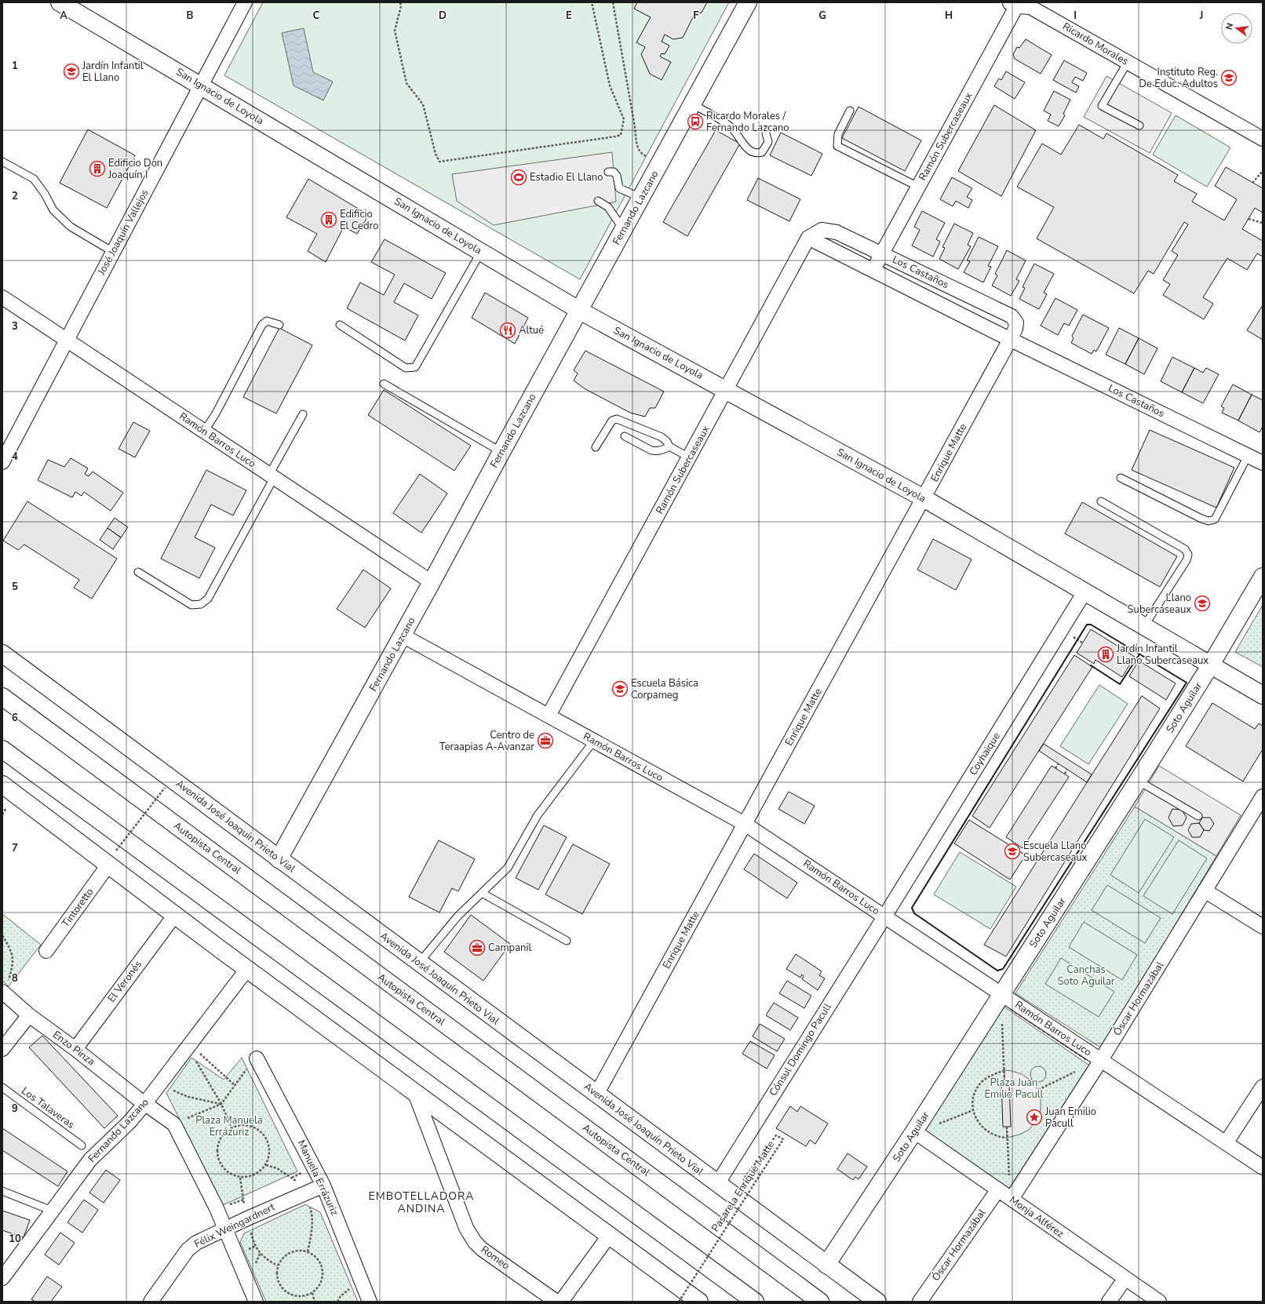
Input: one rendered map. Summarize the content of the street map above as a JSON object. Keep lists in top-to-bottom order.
{
  "streets": {
    "main road": [
      "San Ignacio de Loyola",
      "Fernando Lazcano",
      "Soto Aguilar",
      "Avenida José Joaquín Prieto Vial",
      "Autopista Central"
    ],
    "street": [
      "Ricardo Morales",
      "Ramón Subercaseaux",
      "José Joaquín Vallejos",
      "Los Castaños",
      "Ramón Barros Luco",
      "Enrique Matte",
      "Coyhaique",
      "Tintoretto",
      "El Veronés",
      "Óscar Hormazábal",
      "Enzo Pinza",
      "Cónsul Domingo Pacull",
      "Manuela Errázuriz",
      "Monja Alférez",
      "Félix Weingardnert",
      "Romeo"
    ],
    "lane": ["Los Talaveras"],
    "path": ["Pasarela Enrique Matte"]
  },
  "crossings": [
    ["Ricardo Morales", "Ramón Subercaseaux"],
    ["San Ignacio de Loyola", "Ramón Subercaseaux"],
    ["San Ignacio de Loyola", "Fernando Lazcano"],
    ["San Ignacio de Loyola", "José Joaquín Vallejos"],
    ["San Ignacio de Loyola", "Enrique Matte"],
    ["San Ignacio de Loyola", "Soto Aguilar"],
    ["San Ignacio de Loyola", "Coyhaique"],
    ["Ramón Subercaseaux", "Los Castaños"],
    ["Ramón Subercaseaux", "Ramón Barros Luco"],
    ["Fernando Lazcano", "Ramón Barros Luco"],
    ["Fernando Lazcano", "Avenida José Joaquín Prieto Vial"],
    ["Fernando Lazcano", "Enzo Pinza"],
    ["José Joaquín Vallejos", "Ramón Barros Luco"],
    ["Los Castaños", "Enrique Matte"],
    ["Ramón Barros Luco", "Enrique Matte"],
    ["Ramón Barros Luco", "Soto Aguilar"],
    ["Ramón Barros Luco", "Coyhaique"],
    ["Ramón Barros Luco", "Óscar Hormazábal"],
    ["Ramón Barros Luco", "Cónsul Domingo Pacull"],
    ["Enrique Matte", "Avenida José Joaquín Prieto Vial"],
    ["Soto Aguilar", "Avenida José Joaquín Prieto Vial"],
    ["Soto Aguilar", "Monja Alférez"],
    ["Coyhaique", "Cónsul Domingo Pacull"],
    ["Avenida José Joaquín Prieto Vial", "Cónsul Domingo Pacull"],
    ["El Veronés", "Enzo Pinza"],
    ["Óscar Hormazábal", "Monja Alférez"],
    ["Manuela Errázuriz", "Félix Weingardnert"]
  ],
  "districts": ["EMBOTELLADORA ANDINA"],
  "parks": ["Canchas Soto Aguilar", "Plaza Juan Emilio Pacull", "Plaza Manuela Errázuriz"],
  "places": {
    "school or university": [
      "Jardín Infantil El Llano",
      "Instituto Reg. De Educ. Adultos",
      "Llano Subercaseaux",
      "Escuela Básica Corpameg",
      "Escuela Llano Subercaseaux"
    ],
    "bus stop": ["Ricardo Morales / Fernando Lazcano"],
    "building": ["Edificio Don Joaquín I", "Edificio El Cedro", "Jardín Infantil Llano Subercaseaux"],
    "sports": ["Estadio El Llano"],
    "restaurant": ["Altué"],
    "office": ["Centro de Teraapias A-Avanzar", "Campanil"],
    "place": ["Juan Emilio Pacull"]
  },
  "north": "left",
  "grid": {
    "columns": [
      "A",
      "B",
      "C",
      "D",
      "E",
      "F",
      "G",
      "H",
      "I",
      "J"
    ],
    "rows": [
      "1",
      "2",
      "3",
      "4",
      "5",
      "6",
      "7",
      "8",
      "9",
      "10"
    ]
  }
}
